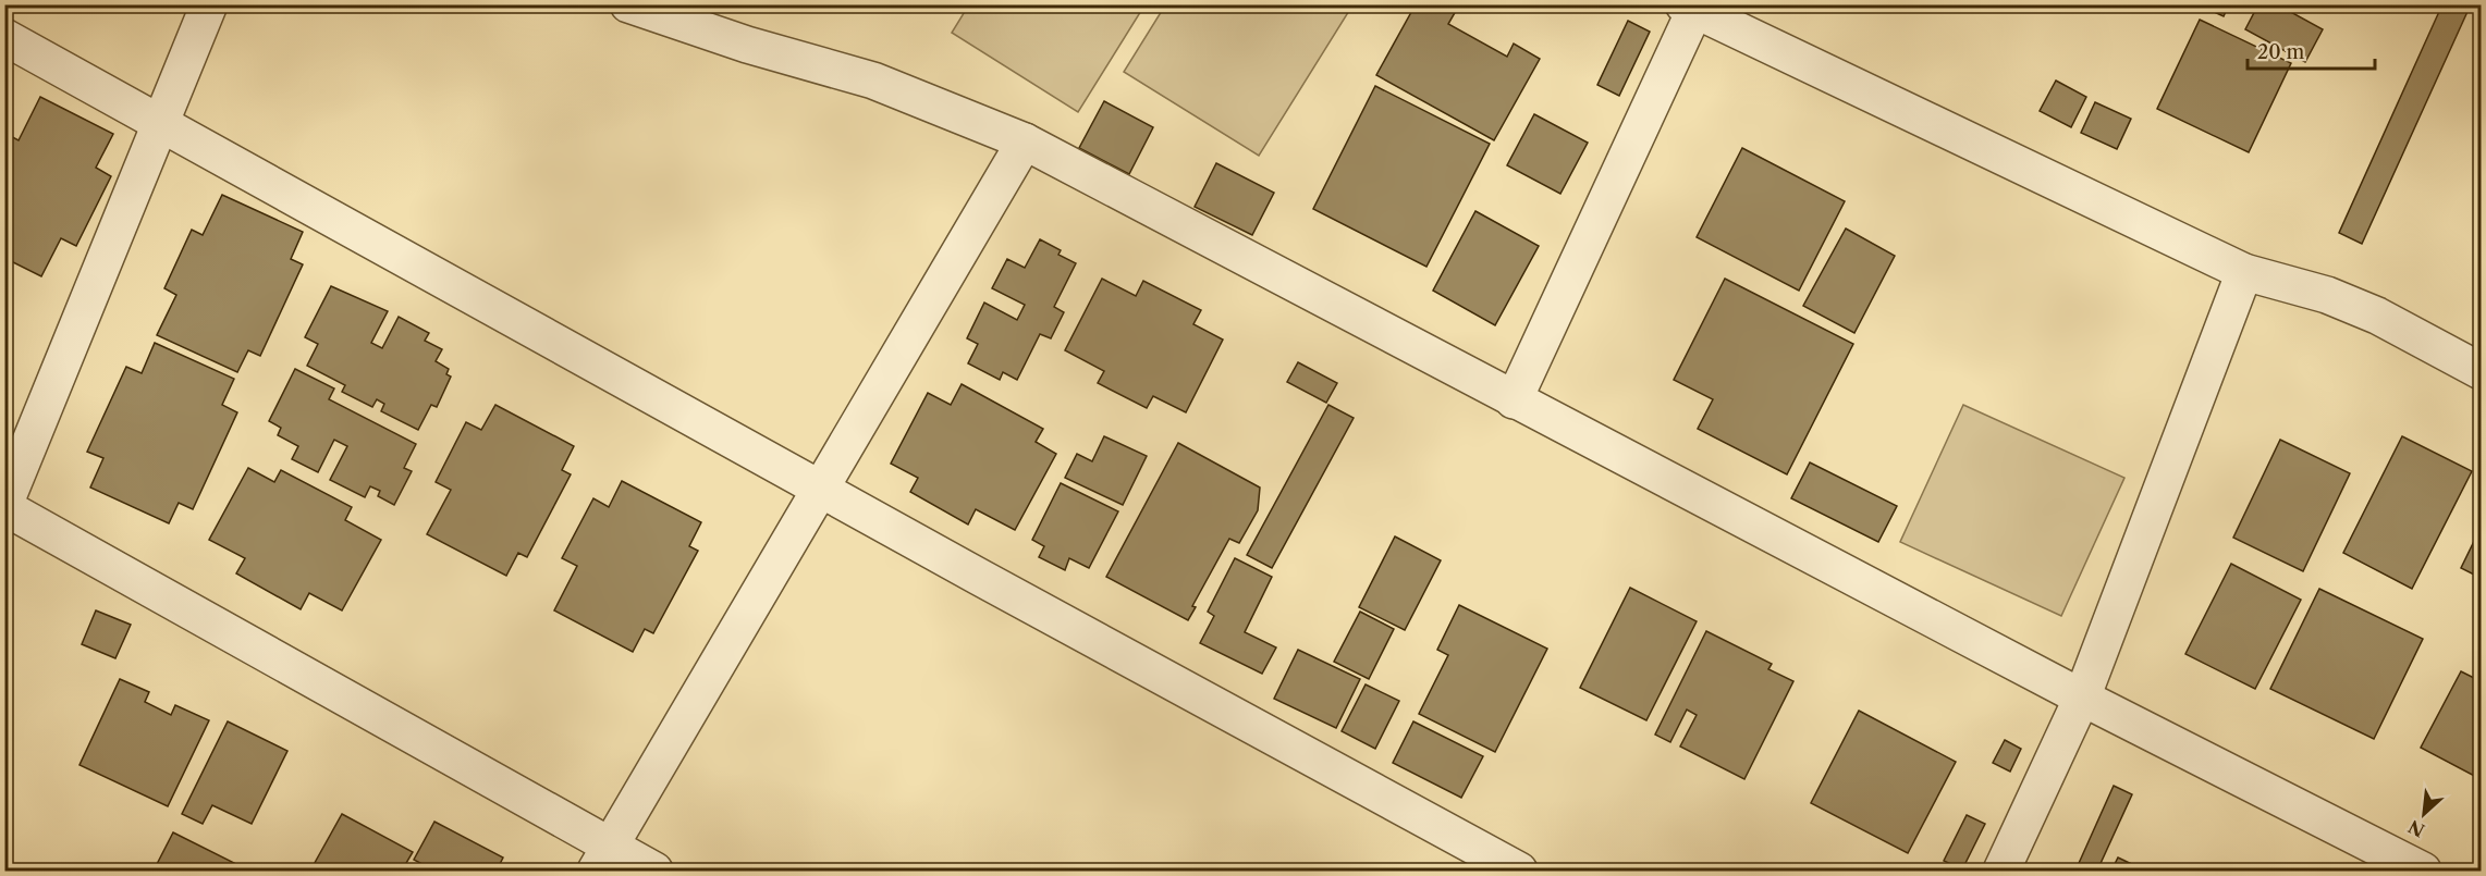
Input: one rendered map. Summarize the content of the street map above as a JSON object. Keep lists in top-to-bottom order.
{
  "scale_bar": "20 m",
  "north": "bottom left"
}
